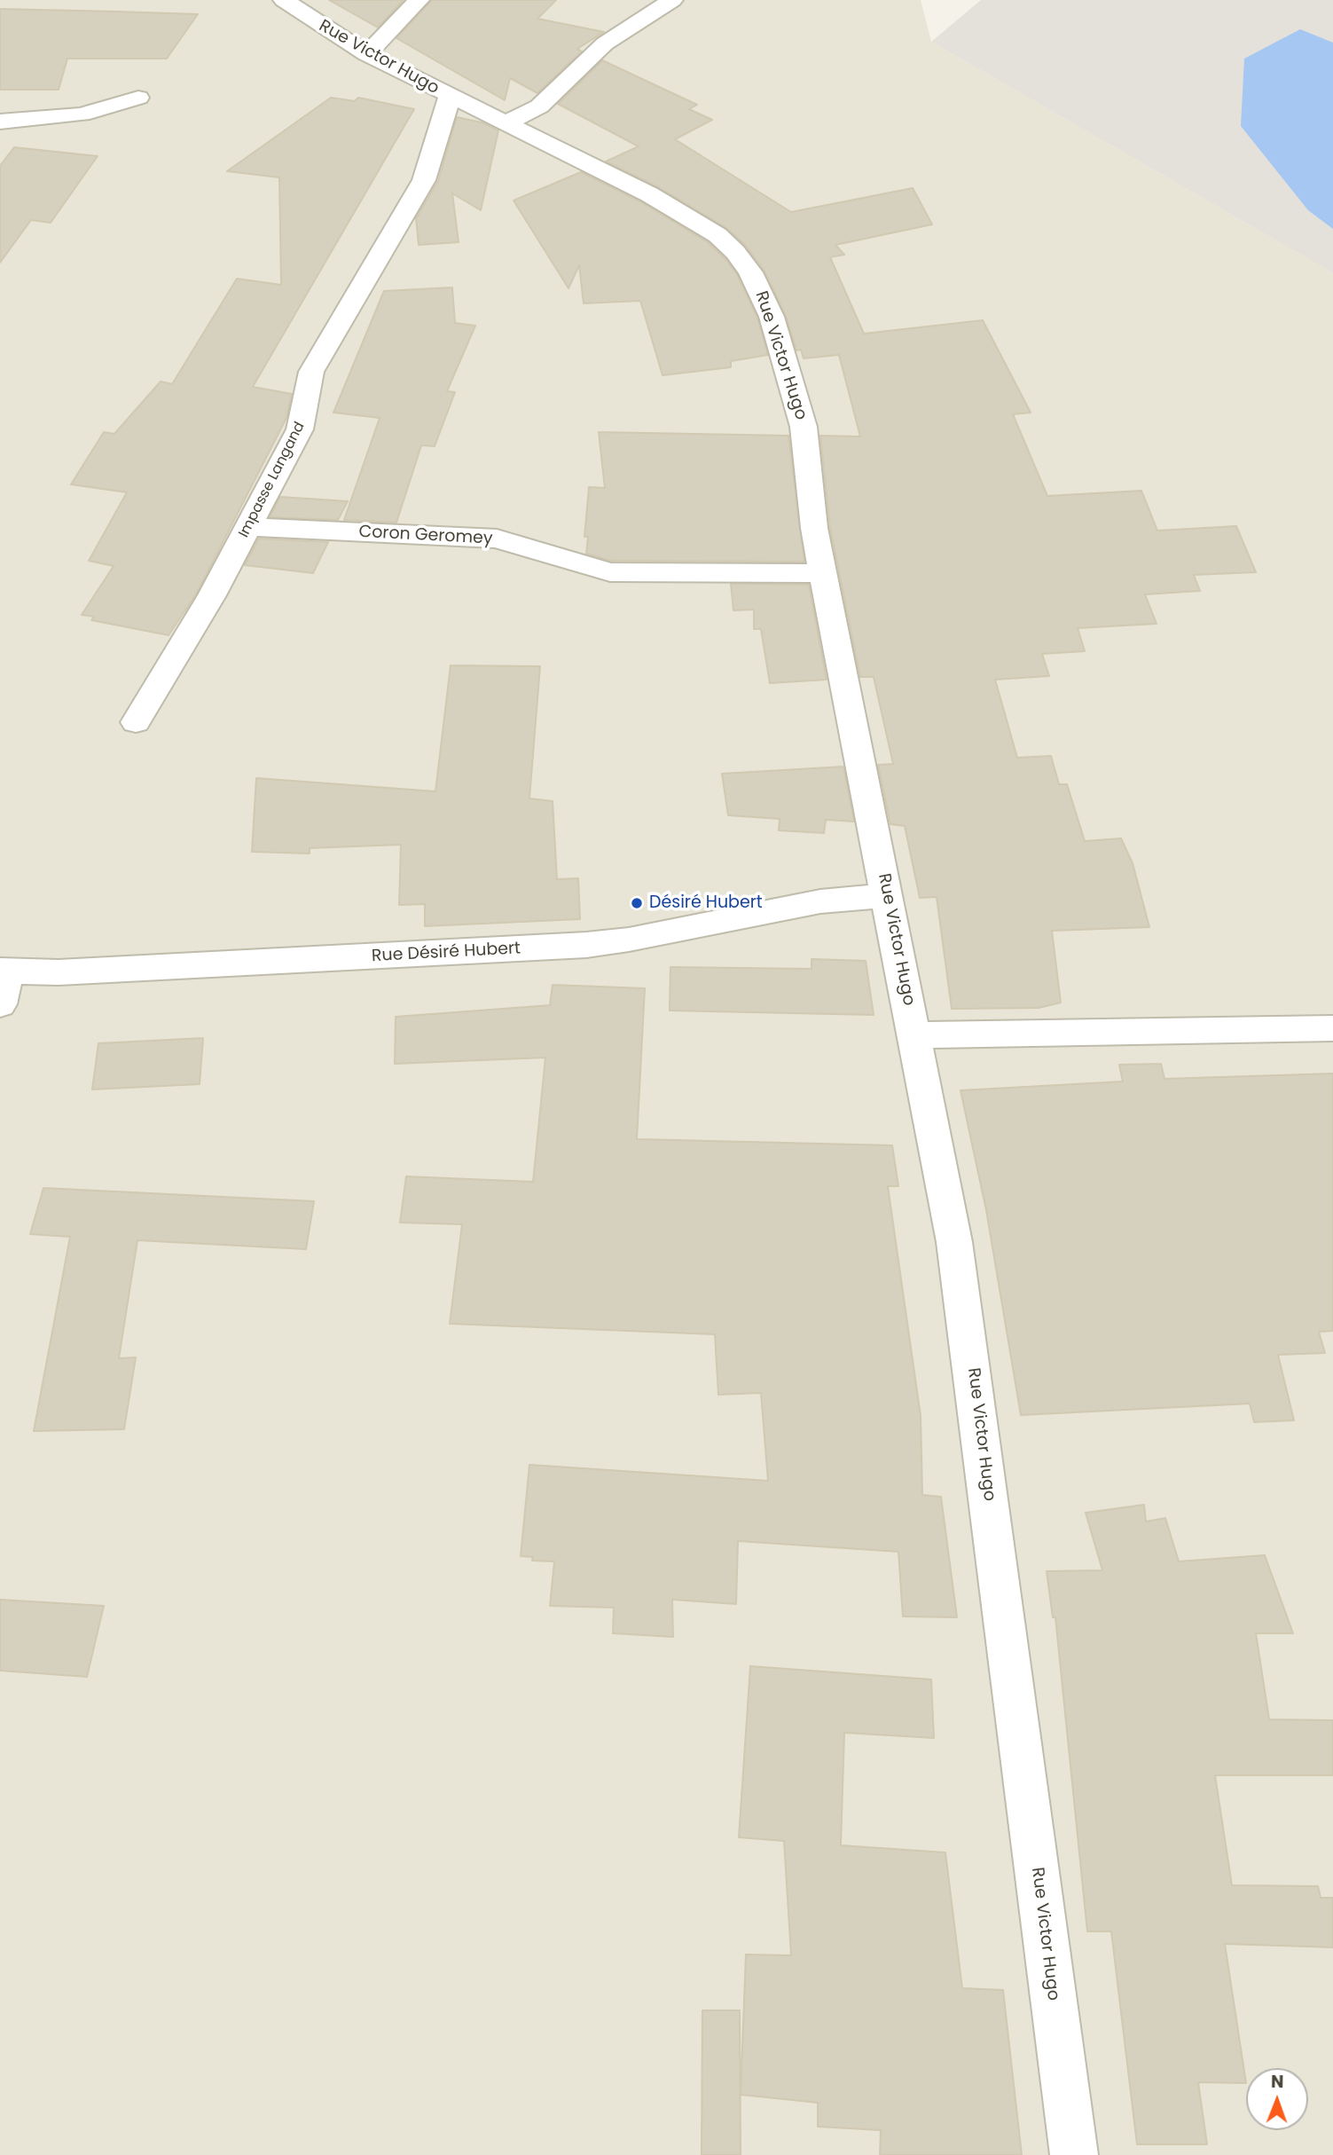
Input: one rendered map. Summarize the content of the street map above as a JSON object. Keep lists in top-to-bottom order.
{
  "streets": {
    "street": [
      "Rue Victor Hugo",
      "Impasse Langand",
      "Coron Geromey",
      "Rue Désiré Hubert"
    ]
  },
  "crossings": [
    ["Rue Victor Hugo", "Impasse Langand"],
    ["Rue Victor Hugo", "Coron Geromey"],
    ["Rue Victor Hugo", "Rue Désiré Hubert"],
    ["Impasse Langand", "Coron Geromey"]
  ],
  "places": ["Désiré Hubert"],
  "north": "top"
}
